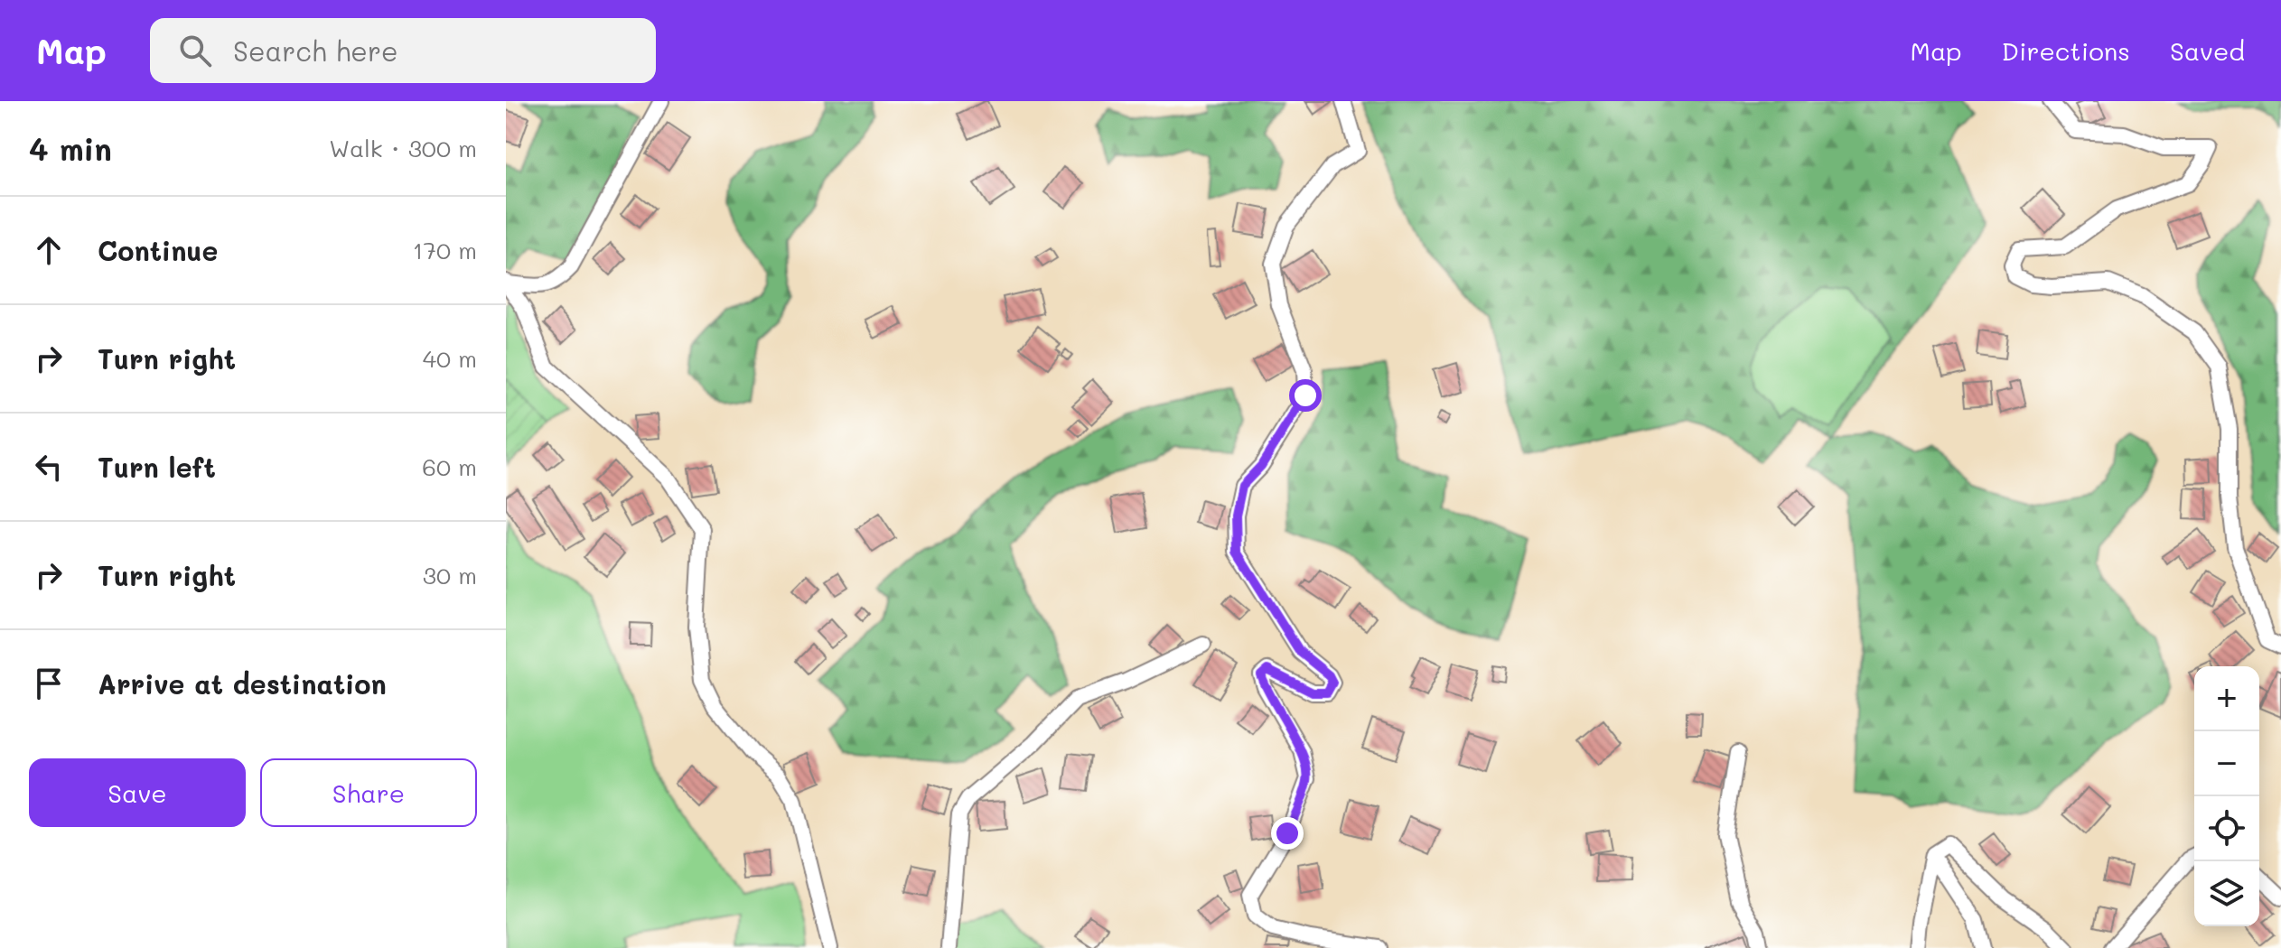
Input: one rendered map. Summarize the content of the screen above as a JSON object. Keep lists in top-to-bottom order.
{
  "page": {
    "header": "Map",
    "search": "Search here",
    "nav": ["Map", "Directions", "Saved"],
    "heading": ["4 min", "Walk · 300 m"],
    "list": [
      ["Continue", "170 m"],
      ["Turn right", "40 m"],
      ["Turn left", "60 m"],
      ["Turn right", "30 m"],
      "Arrive at destination"
    ],
    "map_buttons": ["+", "−"],
    "buttons": ["Save", "Share"]
  }
}
